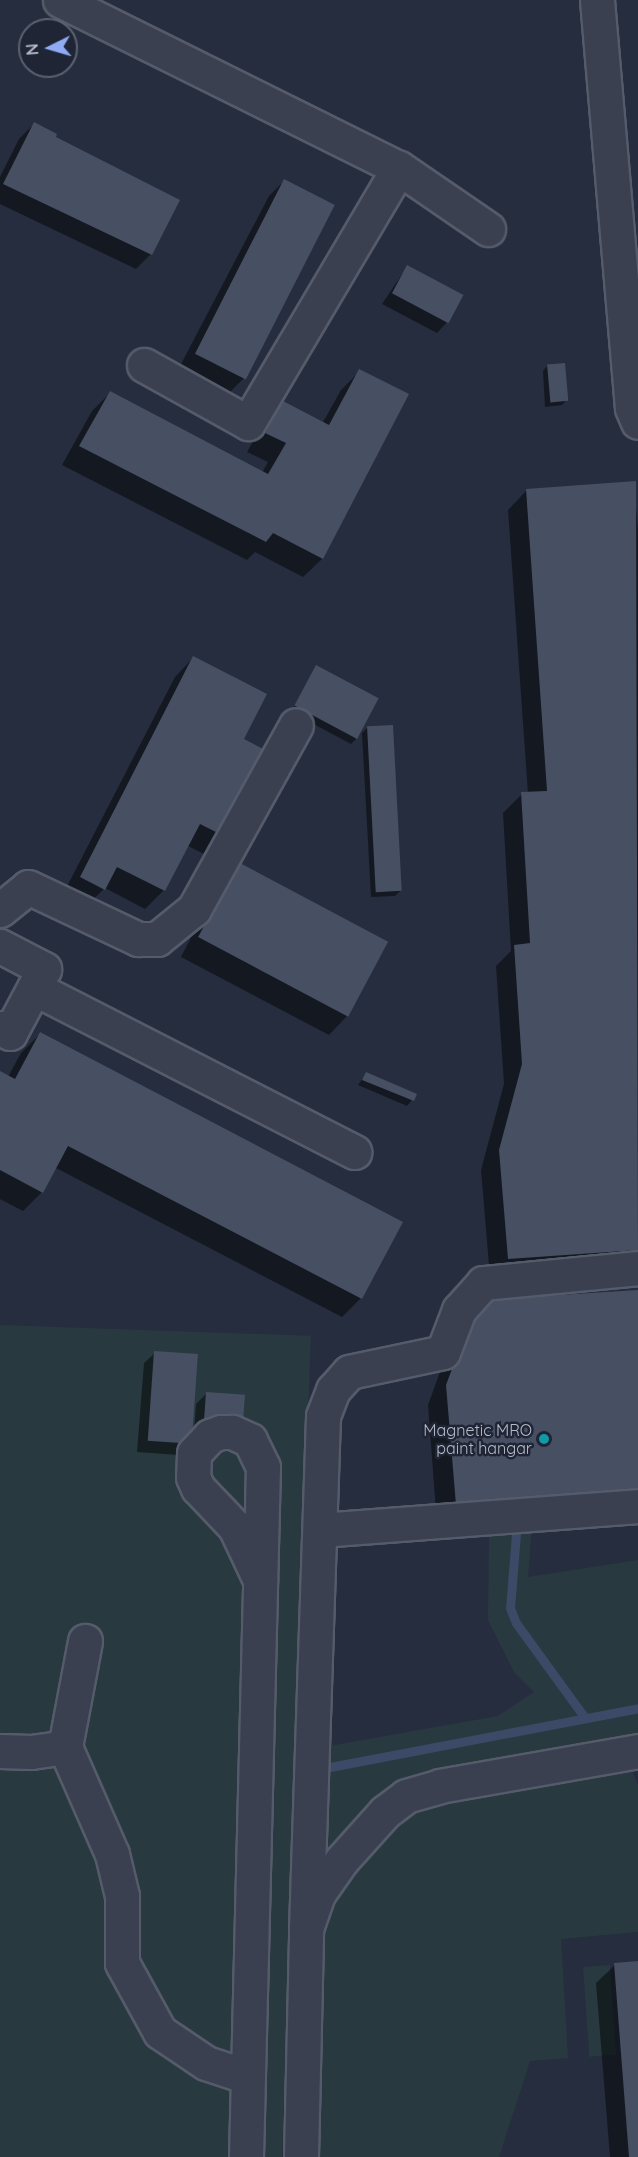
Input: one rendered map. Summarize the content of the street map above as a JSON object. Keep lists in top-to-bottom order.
{
  "places": ["Magnetic MRO paint hangar"],
  "north": "left"
}
